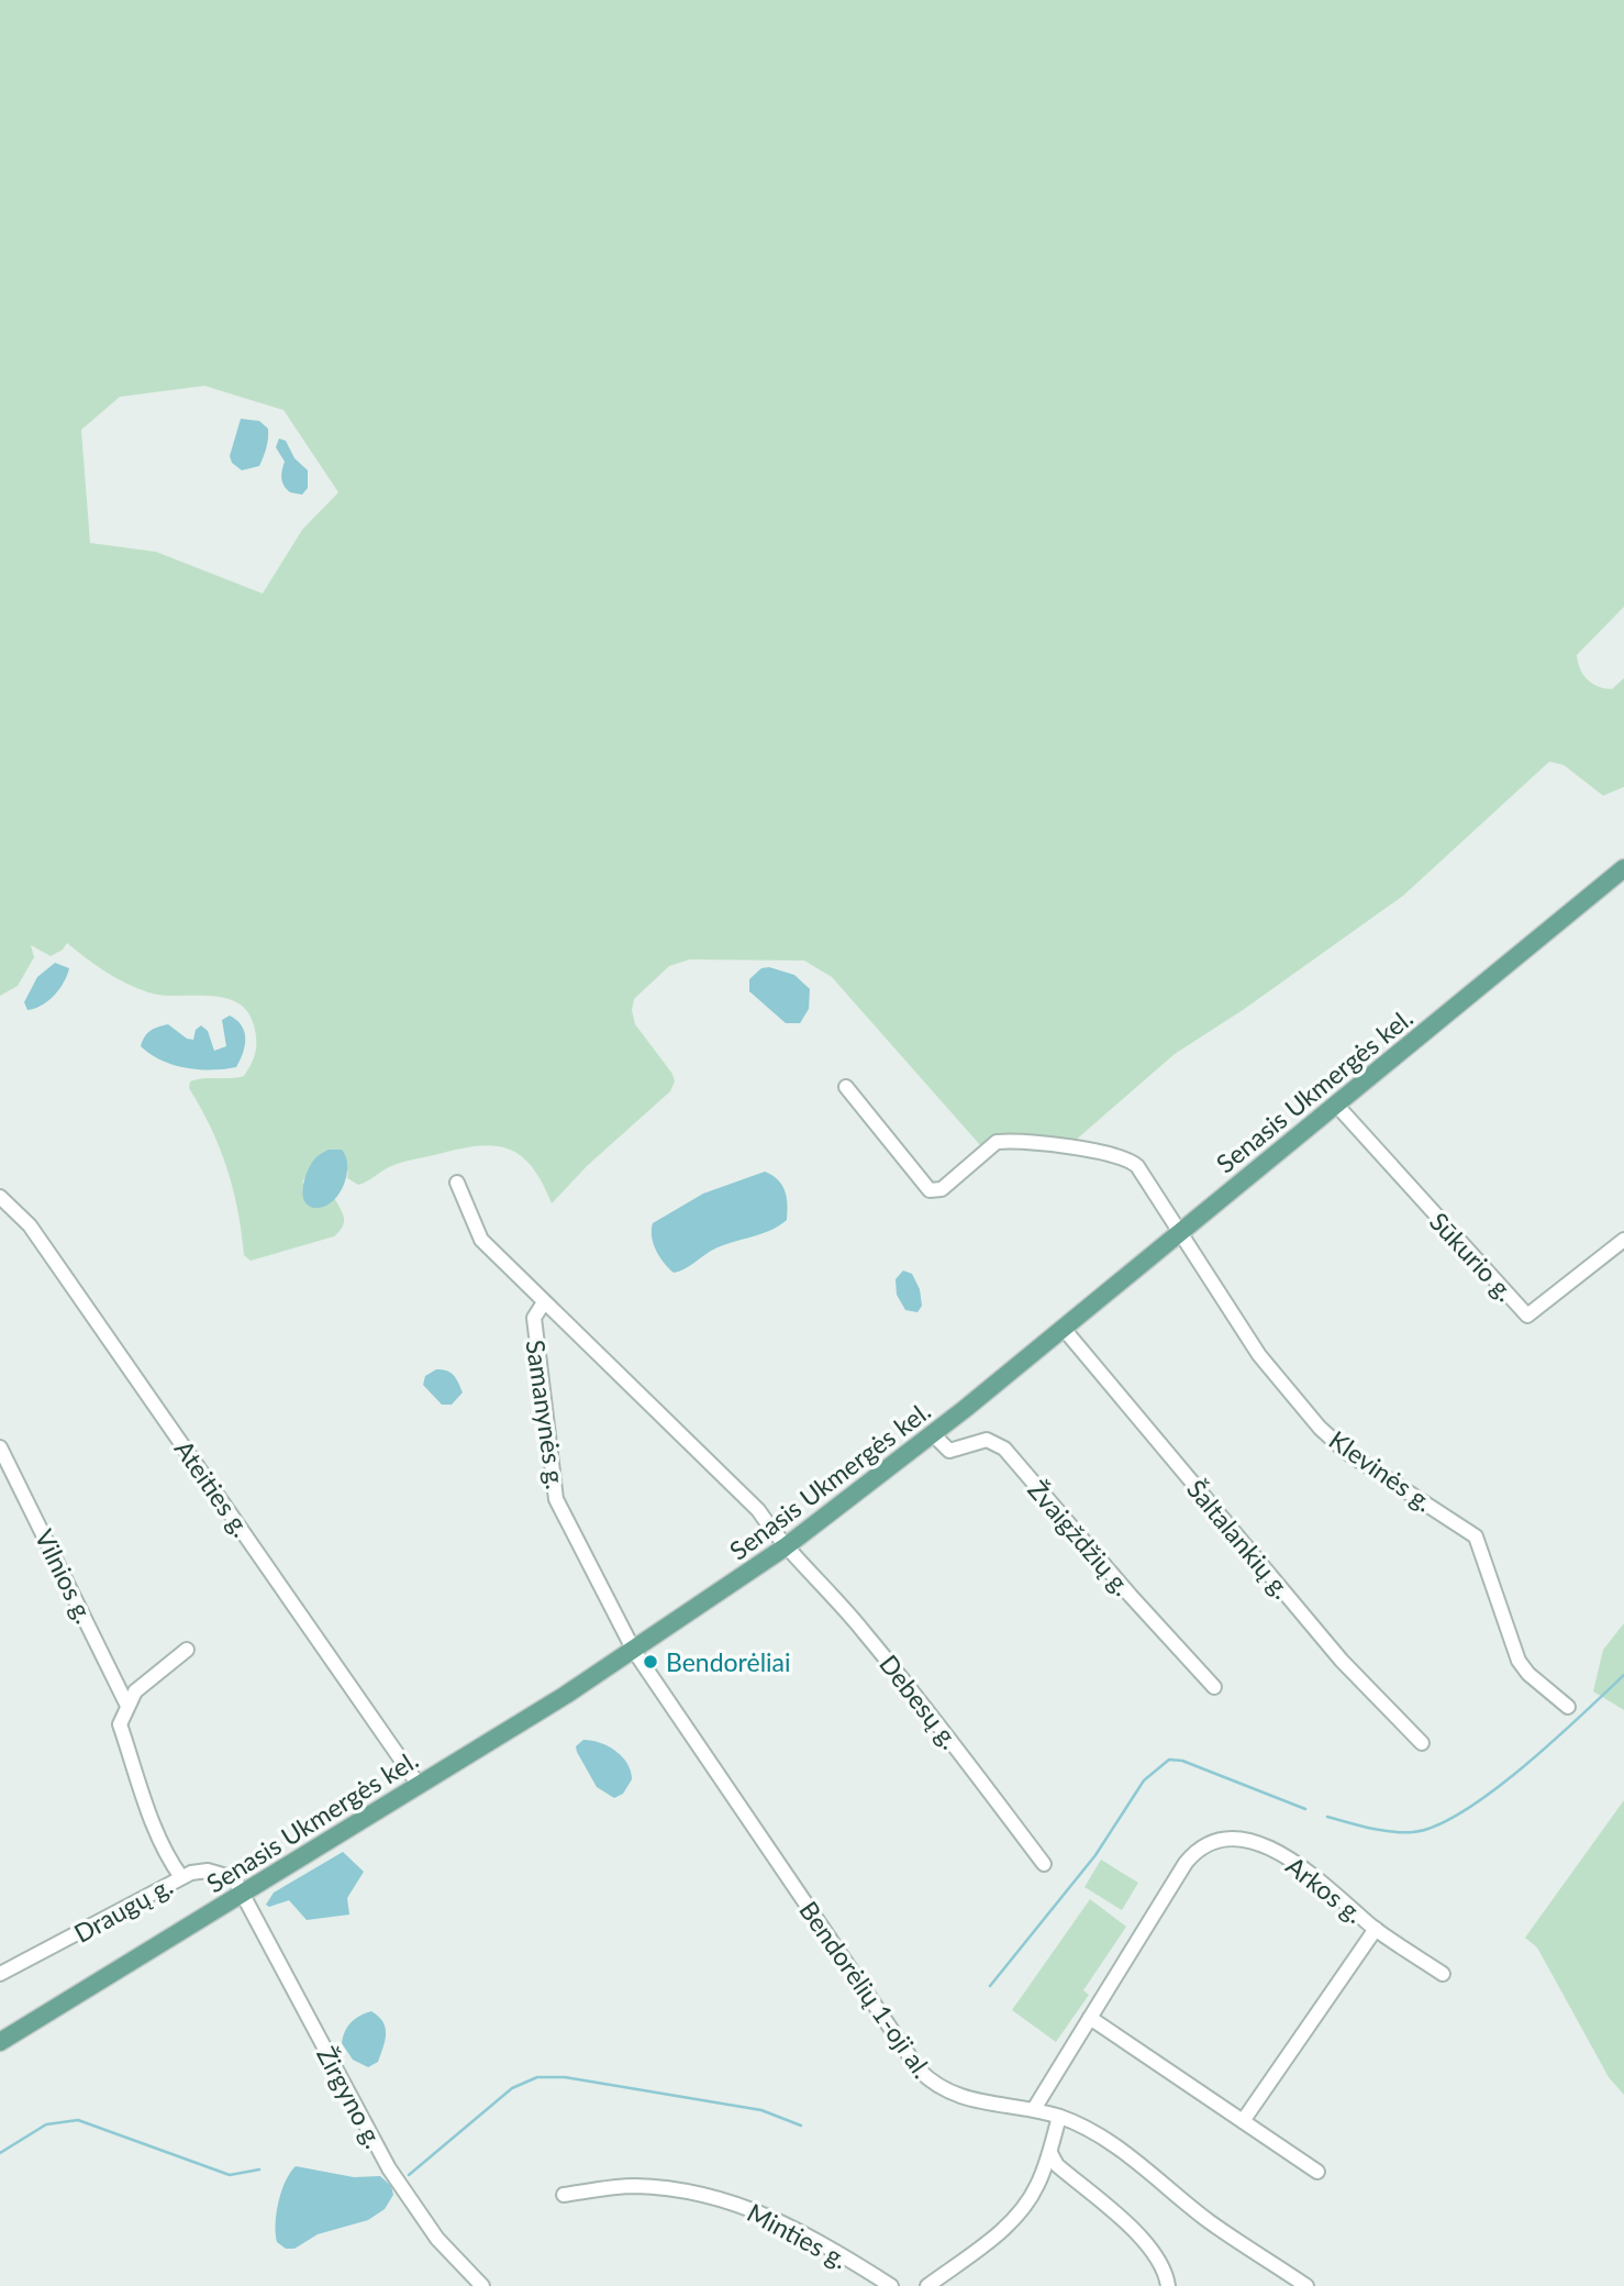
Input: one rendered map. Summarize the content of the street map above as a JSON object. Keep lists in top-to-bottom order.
{
  "streets": {
    "main road": ["Senasis Ukmergės kel."],
    "street": [
      "Sūkurio g.",
      "Samanynės g.",
      "Klevinės g.",
      "Ateities g.",
      "Žvaigždžių g.",
      "Šaltalankių g.",
      "Vilnios g.",
      "Debesų g.",
      "Arkos g.",
      "Draugų g.",
      "Bendorėlių 1-oji al.",
      "Žirgyno g.",
      "Minties g."
    ]
  },
  "crossings": [
    ["Senasis Ukmergės kel.", "Sūkurio g."],
    ["Senasis Ukmergės kel.", "Samanynės g."],
    ["Senasis Ukmergės kel.", "Klevinės g."],
    ["Senasis Ukmergės kel.", "Ateities g."],
    ["Senasis Ukmergės kel.", "Žvaigždžių g."],
    ["Senasis Ukmergės kel.", "Šaltalankių g."],
    ["Senasis Ukmergės kel.", "Debesų g."],
    ["Senasis Ukmergės kel.", "Draugų g."],
    ["Senasis Ukmergės kel.", "Bendorėlių 1-oji al."],
    ["Senasis Ukmergės kel.", "Žirgyno g."],
    ["Samanynės g.", "Debesų g."],
    ["Samanynės g.", "Bendorėlių 1-oji al."],
    ["Vilnios g.", "Draugų g."],
    ["Arkos g.", "Bendorėlių 1-oji al."],
    ["Draugų g.", "Žirgyno g."]
  ],
  "places": ["Bendorėliai"]
}
